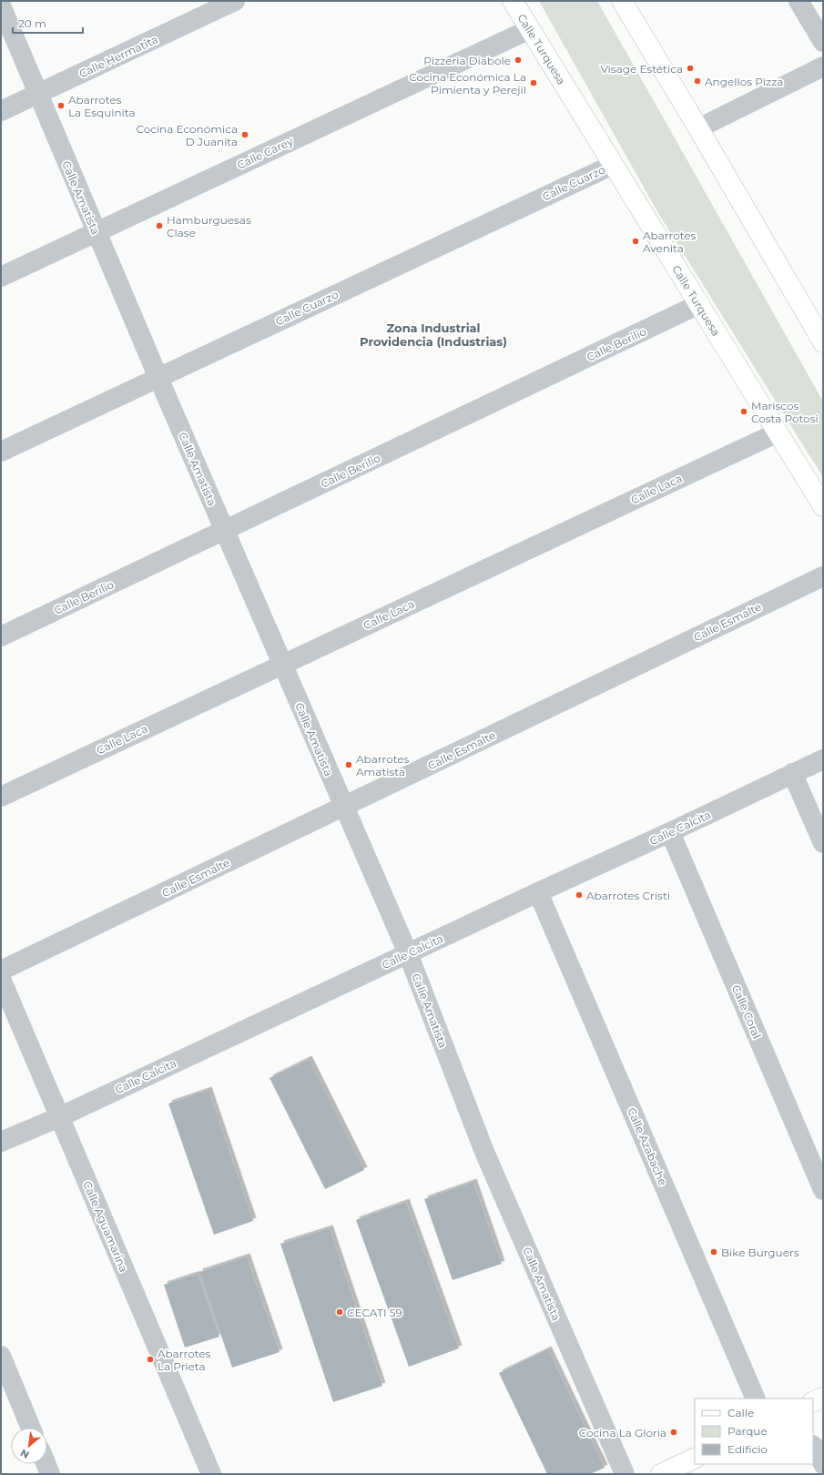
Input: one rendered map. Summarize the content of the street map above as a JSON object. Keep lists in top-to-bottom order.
{
  "streets": {
    "main road": ["Calle Turquesa"],
    "street": [
      "Calle Hermatita",
      "Calle Carey",
      "Calle Cuarzo",
      "Calle Amatista",
      "Calle Berilio",
      "Calle Laca",
      "Calle Esmalte",
      "Calle Calcita",
      "Calle Coral",
      "Calle Azabache",
      "Calle Aguamarina"
    ]
  },
  "crossings": [
    ["Calle Turquesa", "Calle Carey"],
    ["Calle Turquesa", "Calle Cuarzo"],
    ["Calle Turquesa", "Calle Berilio"],
    ["Calle Turquesa", "Calle Laca"],
    ["Calle Hermatita", "Calle Amatista"],
    ["Calle Carey", "Calle Amatista"],
    ["Calle Cuarzo", "Calle Amatista"],
    ["Calle Amatista", "Calle Berilio"],
    ["Calle Amatista", "Calle Laca"],
    ["Calle Amatista", "Calle Esmalte"],
    ["Calle Amatista", "Calle Calcita"],
    ["Calle Calcita", "Calle Coral"],
    ["Calle Calcita", "Calle Azabache"],
    ["Calle Calcita", "Calle Aguamarina"]
  ],
  "districts": ["Zona Industrial Providencia (Industrias)"],
  "places": [
    "Pizzeria Diabole",
    "Visage Estética",
    "Angellos Pizza",
    "Cocina Económica La Pimienta y Perejil",
    "Abarrotes La Esquinita",
    "Cocina Económica D Juanita",
    "Hamburguesas Clase",
    "Abarrotes Avenita",
    "Mariscos Costa Potosi",
    "Abarrotes Amatista",
    "Abarrotes Cristi",
    "Bike Burguers",
    "CECATI 59",
    "Abarrotes La Prieta",
    "Cocina La Gloria"
  ],
  "legend": ["Calle", "Parque", "Edificio"],
  "scale_bar": "20 m",
  "north": "bottom left"
}
